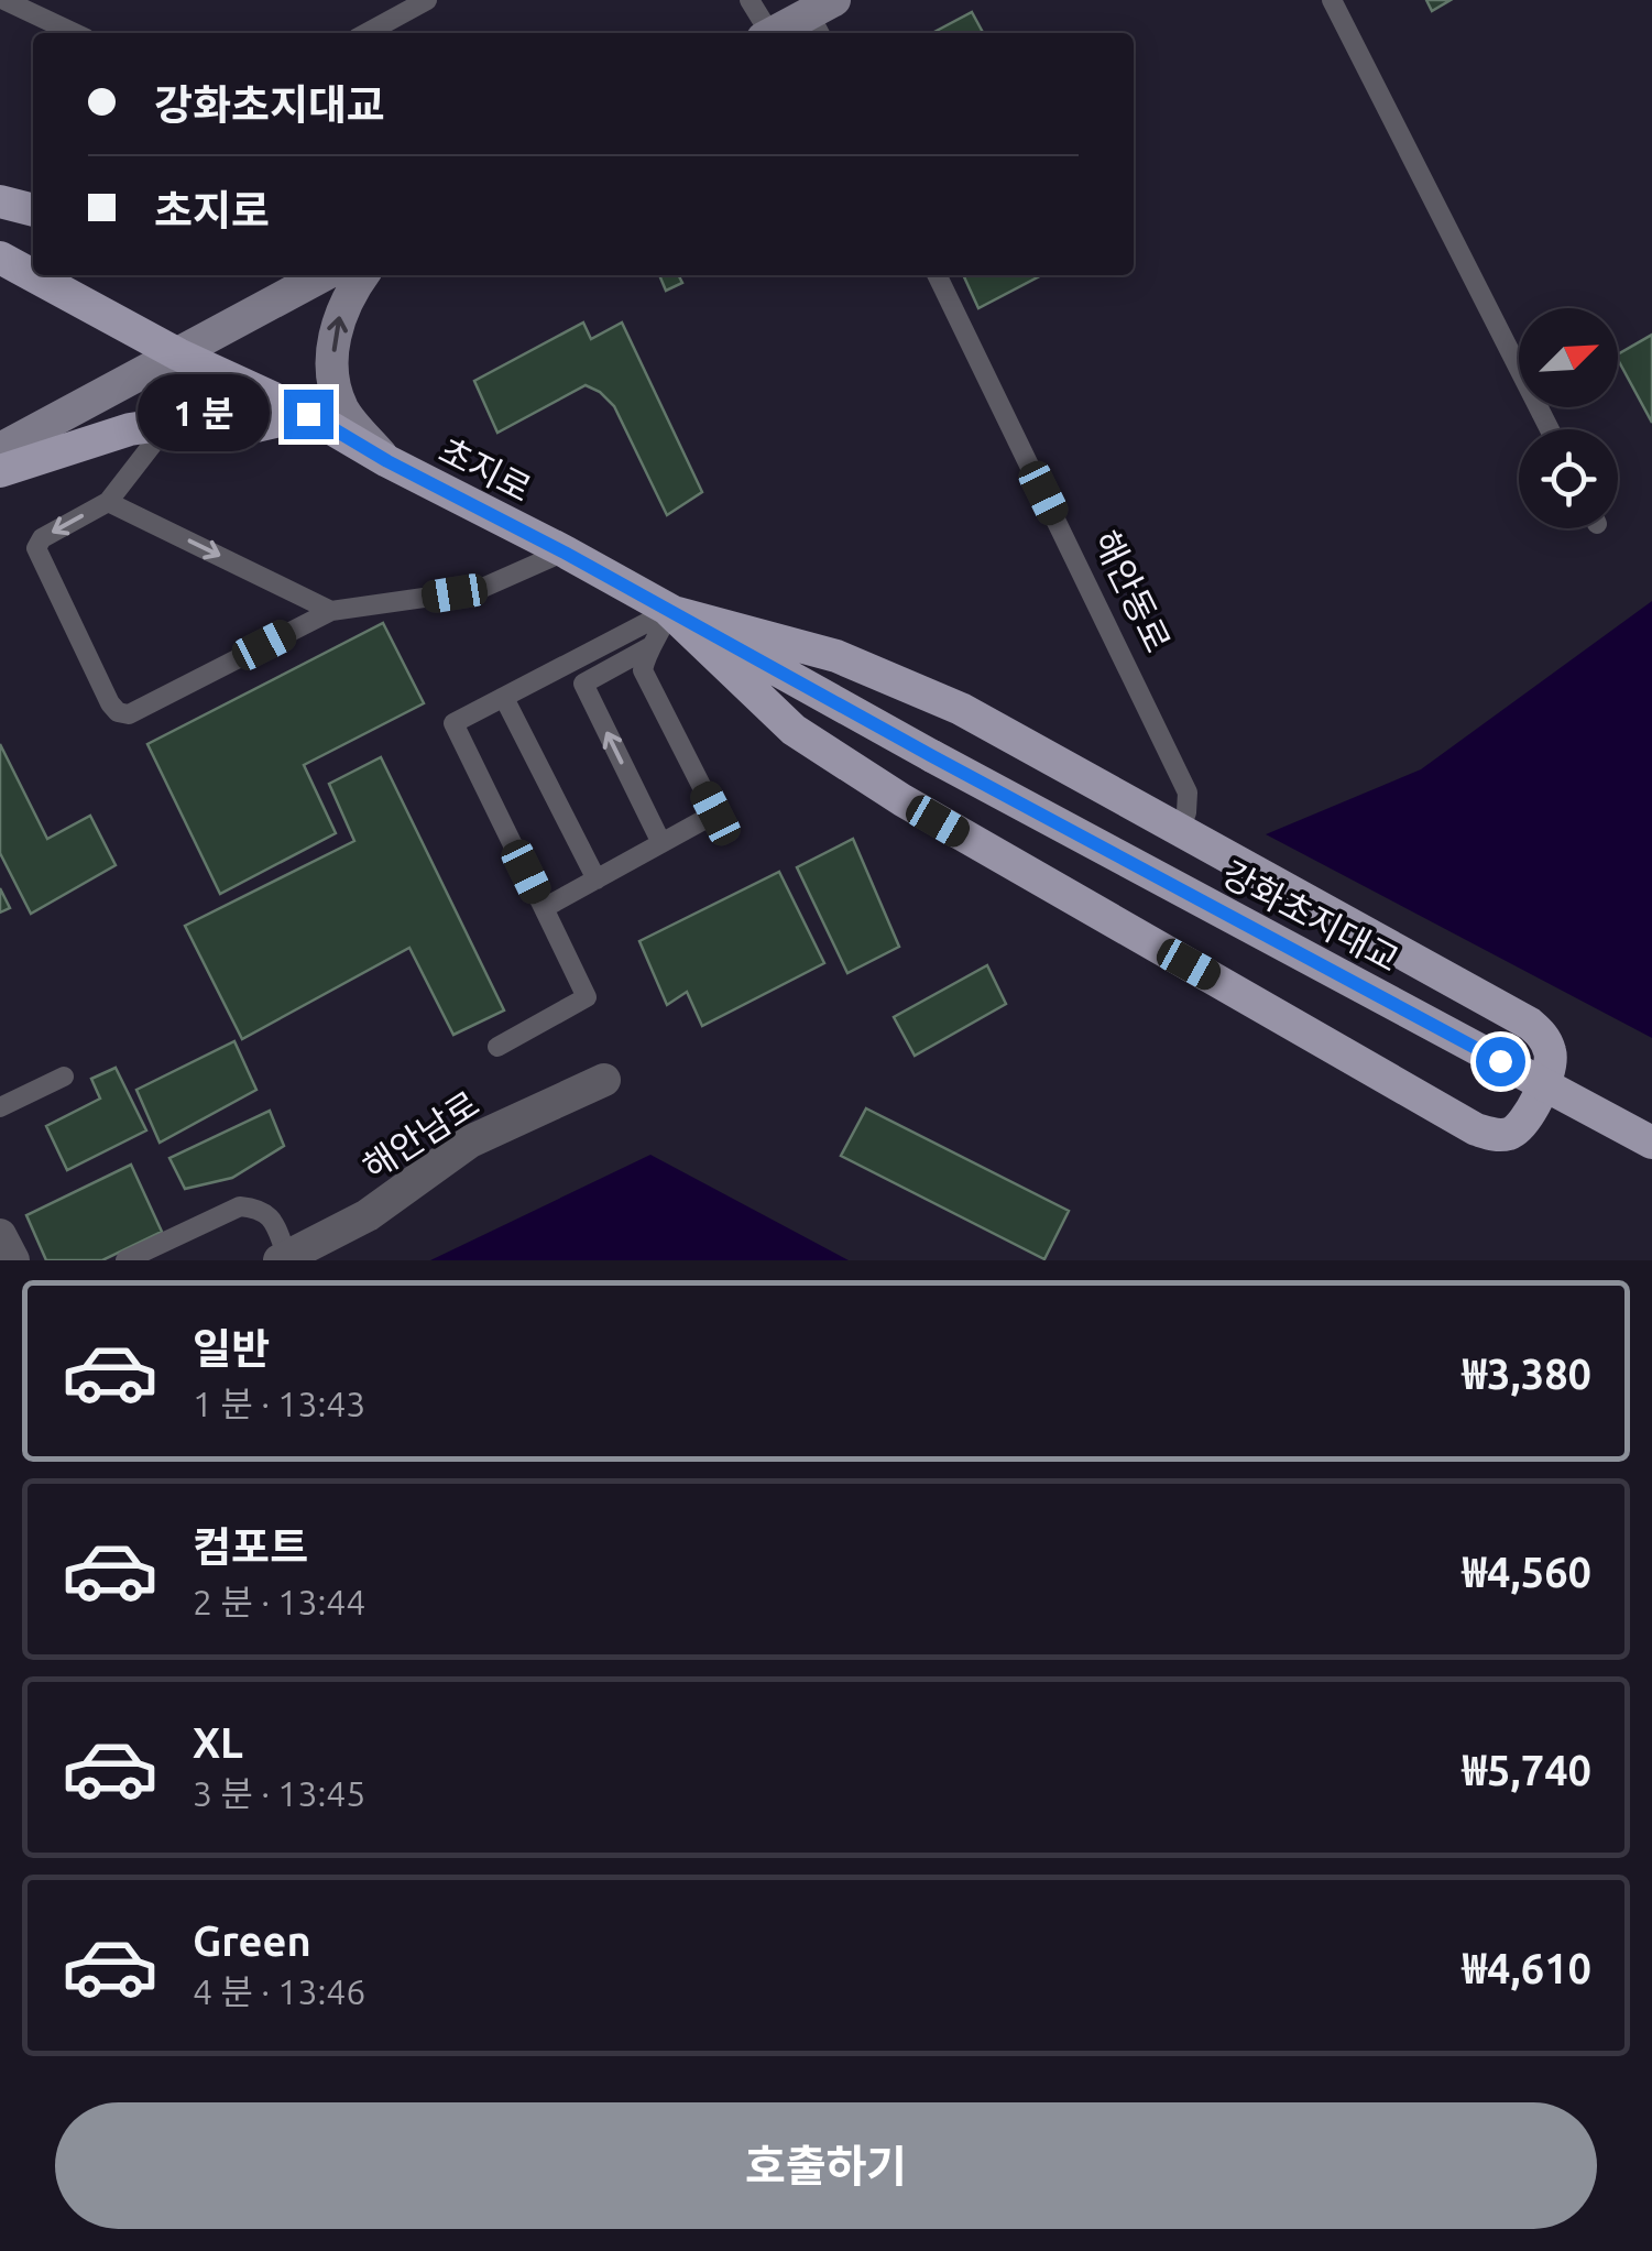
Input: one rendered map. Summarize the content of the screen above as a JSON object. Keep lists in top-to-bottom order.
{
  "streets": {
    "main road": ["초지로", "강화초지대교"],
    "street": ["해안남로"],
    "lane": ["해안동로"]
  },
  "crossings": [
    ["초지로", "강화초지대교"]
  ],
  "north": "top right",
  "page": {
    "banner": ["강화초지대교", "초지로"],
    "bubble": "1 분",
    "list": [
      {
        "name": "일반",
        "note": "1 분 · 13:43",
        "value": "₩3,380"
      },
      {
        "name": "컴포트",
        "note": "2 분 · 13:44",
        "value": "₩4,560"
      },
      {
        "name": "XL",
        "note": "3 분 · 13:45",
        "value": "₩5,740"
      },
      {
        "name": "Green",
        "note": "4 분 · 13:46",
        "value": "₩4,610"
      }
    ],
    "buttons": "호출하기"
  }
}
